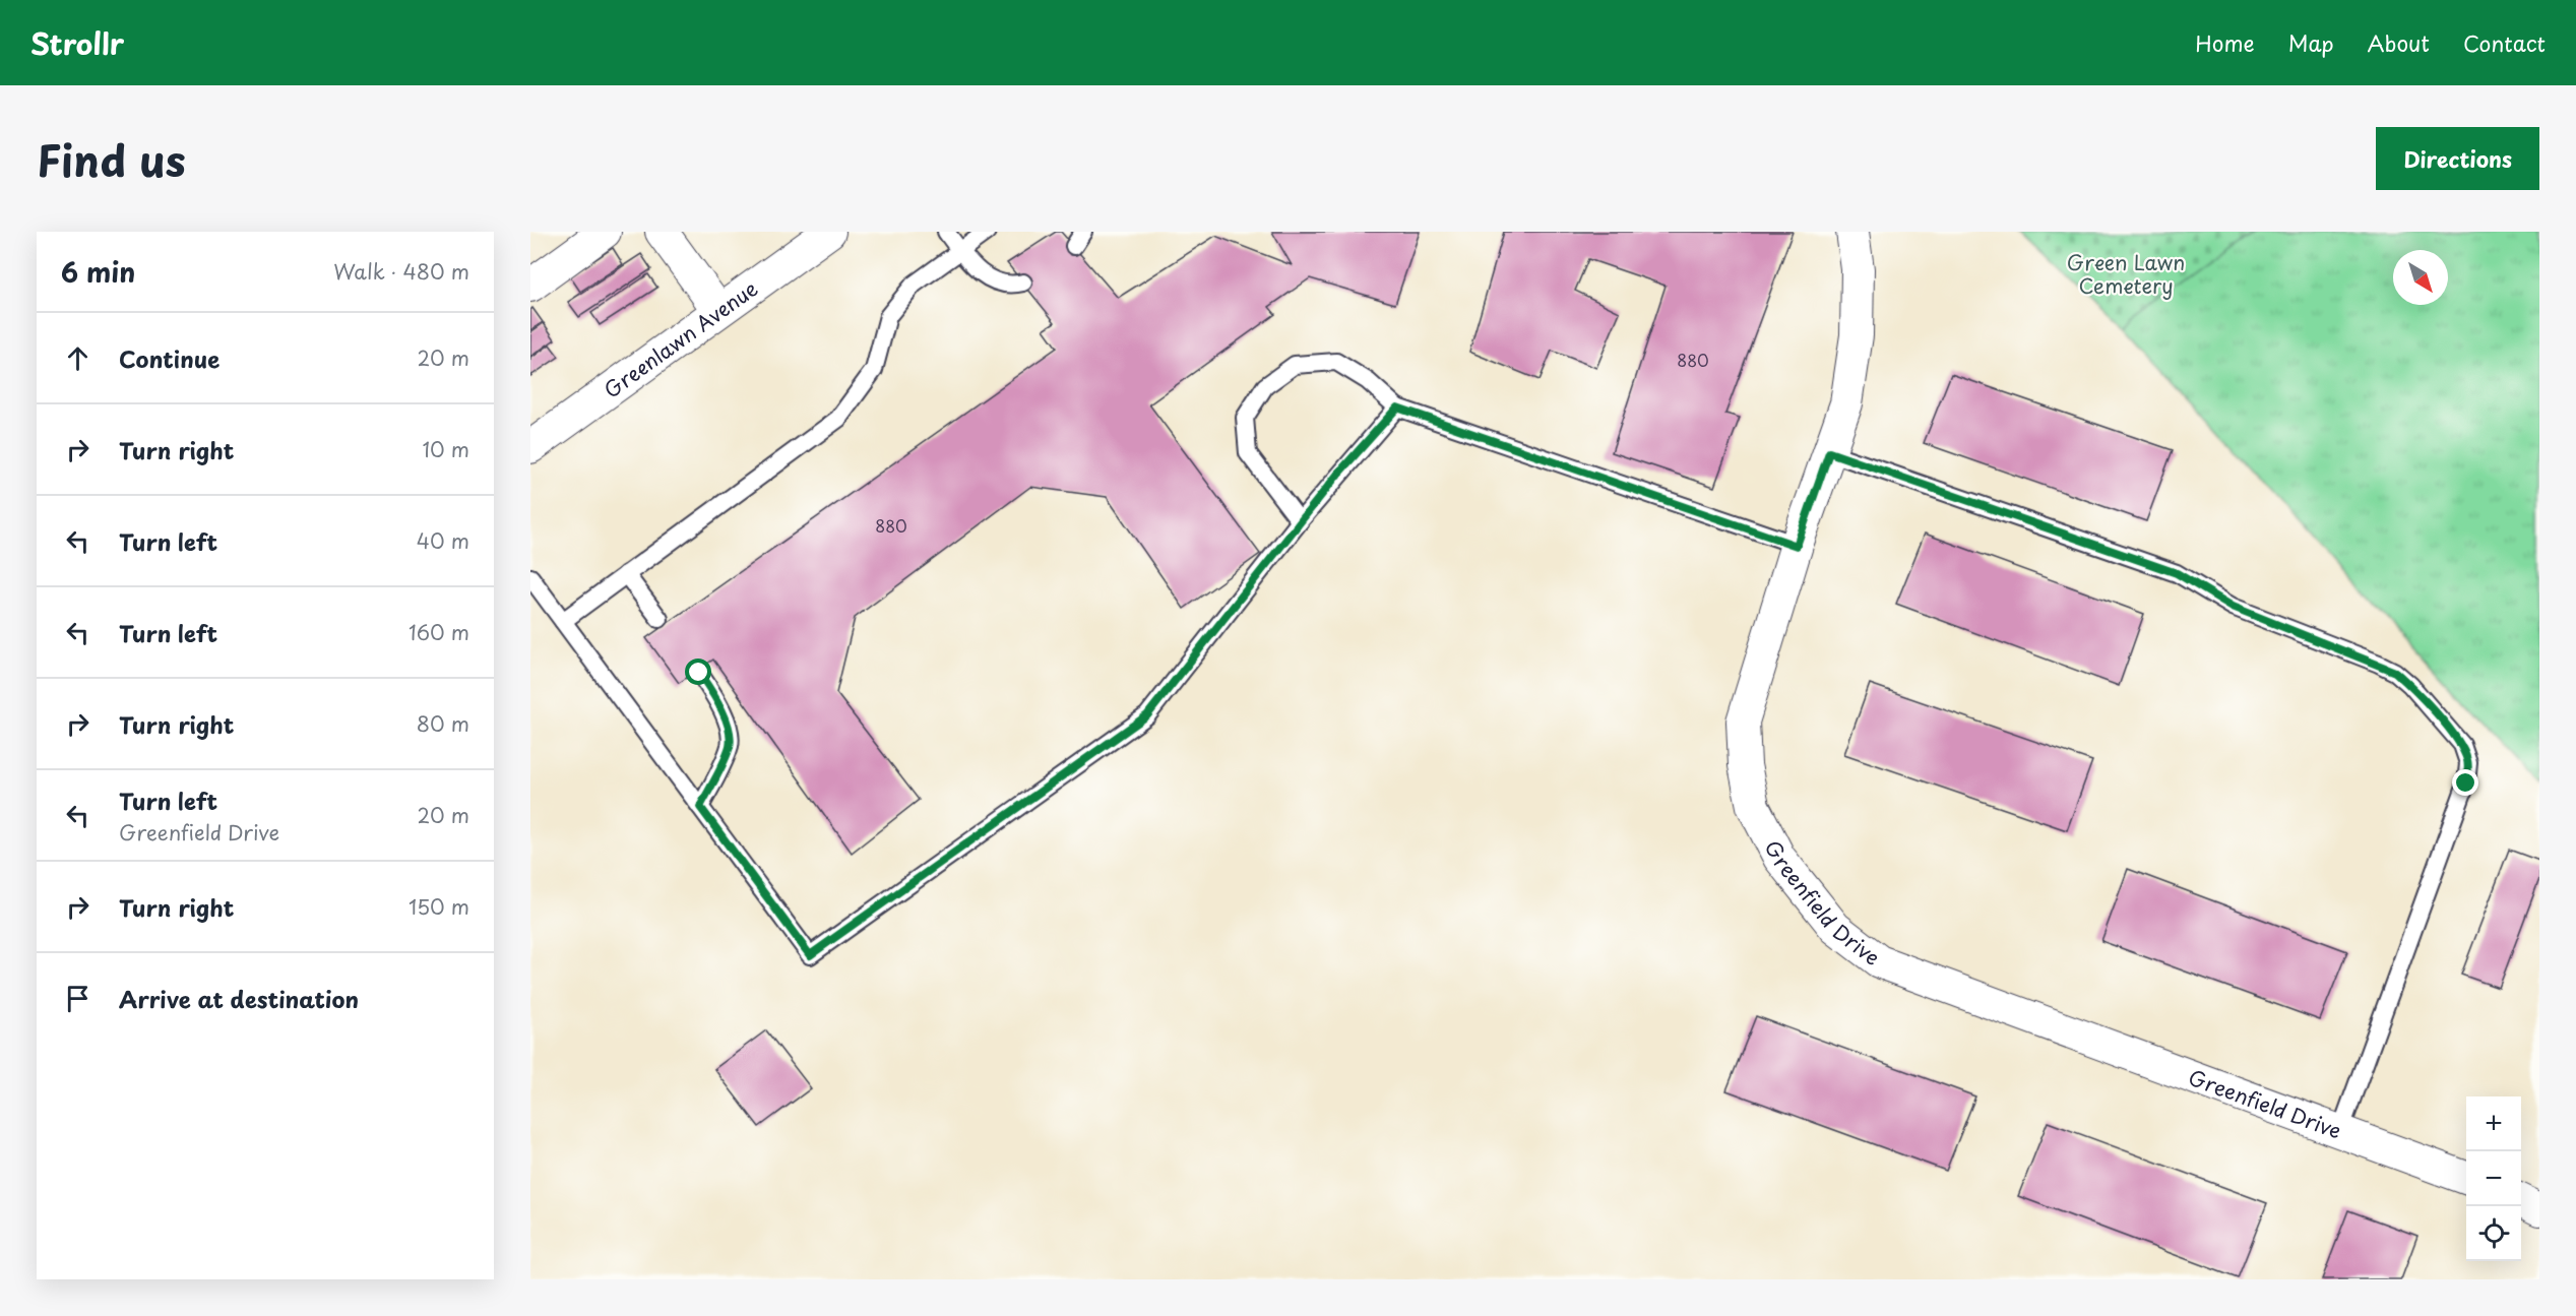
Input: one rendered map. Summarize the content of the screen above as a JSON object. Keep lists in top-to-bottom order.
{
  "streets": {
    "street": ["Greenlawn Avenue", "Greenfield Drive"]
  },
  "parks": ["Green Lawn Cemetery"],
  "house_numbers": ["880", "880"],
  "north": "bottom right",
  "page": {
    "header": "Strollr",
    "nav": [
      "Home",
      "Map",
      "About",
      "Contact"
    ],
    "title": "Find us",
    "buttons": "Directions",
    "heading": ["6 min", "Walk · 480 m"],
    "list": [
      ["Continue", "20 m"],
      ["Turn right", "10 m"],
      ["Turn left", "40 m"],
      ["Turn left", "160 m"],
      ["Turn right", "80 m"],
      ["Turn left", "Greenfield Drive", "20 m"],
      ["Turn right", "150 m"],
      "Arrive at destination"
    ],
    "map_buttons": ["+", "−"]
  }
}
